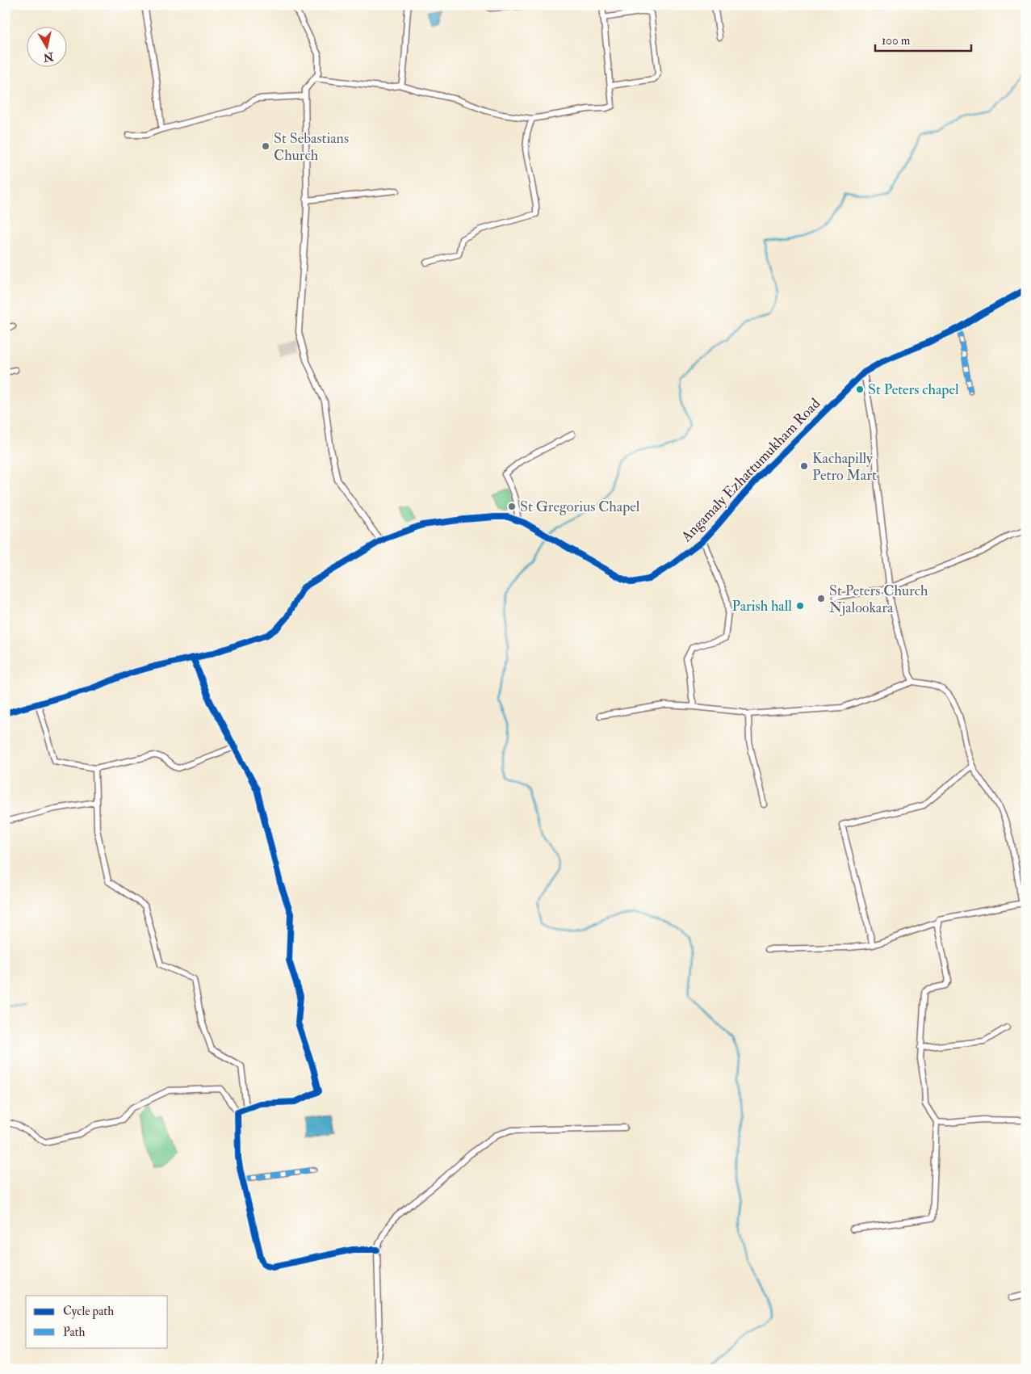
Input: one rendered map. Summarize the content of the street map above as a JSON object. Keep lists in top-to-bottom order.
{
  "streets": {
    "street": ["Angamaly Ezhattumukham Road"]
  },
  "places": [
    "St Sebastians Church",
    "St Peters chapel",
    "Kachapilly Petro Mart",
    "St Gregorius Chapel",
    "St Peters Church Njalookara",
    "Parish hall"
  ],
  "legend": ["Cycle path", "Path"],
  "scale_bar": "100 m",
  "north": "bottom"
}
